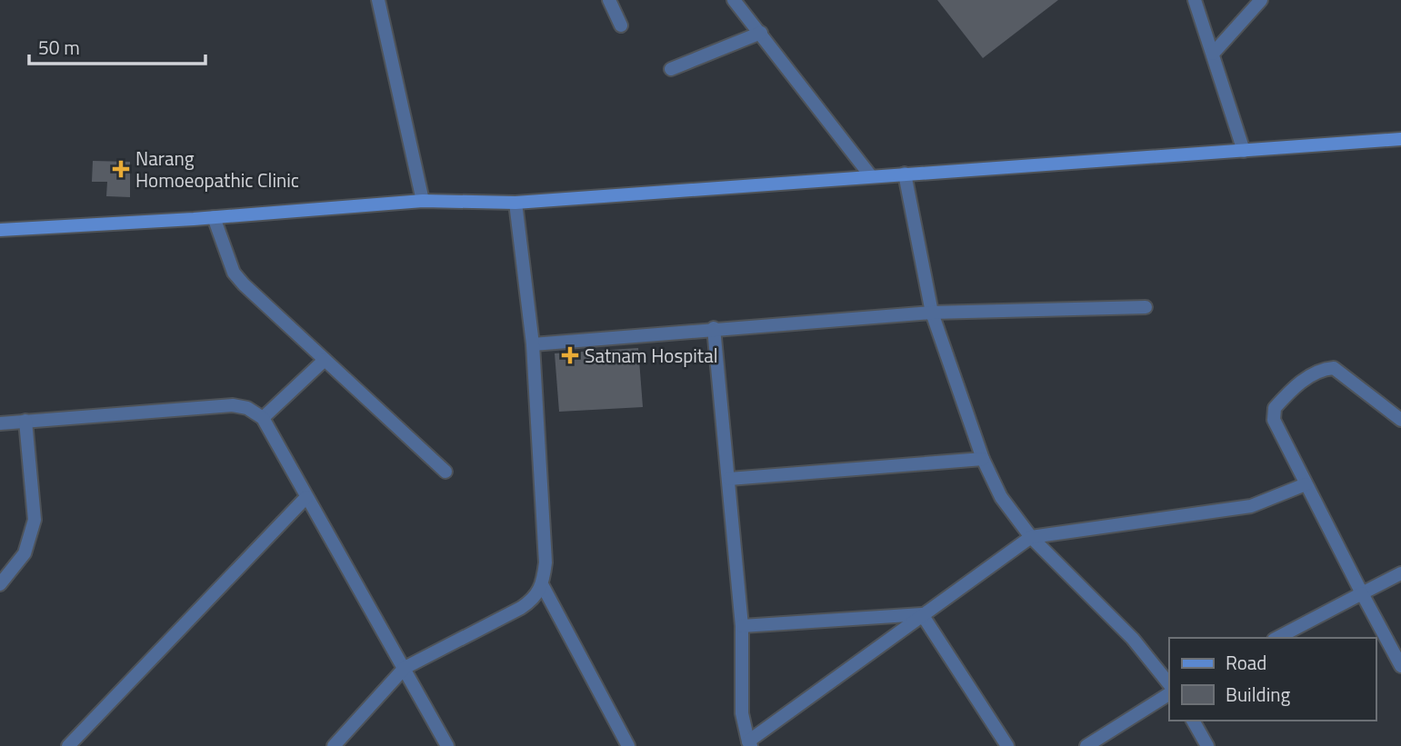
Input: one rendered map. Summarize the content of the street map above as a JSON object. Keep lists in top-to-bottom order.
{
  "places": {
    "health": ["Narang Homoeopathic Clinic", "Satnam Hospital"]
  },
  "legend": ["Road", "Building"],
  "scale_bar": "50 m"
}
